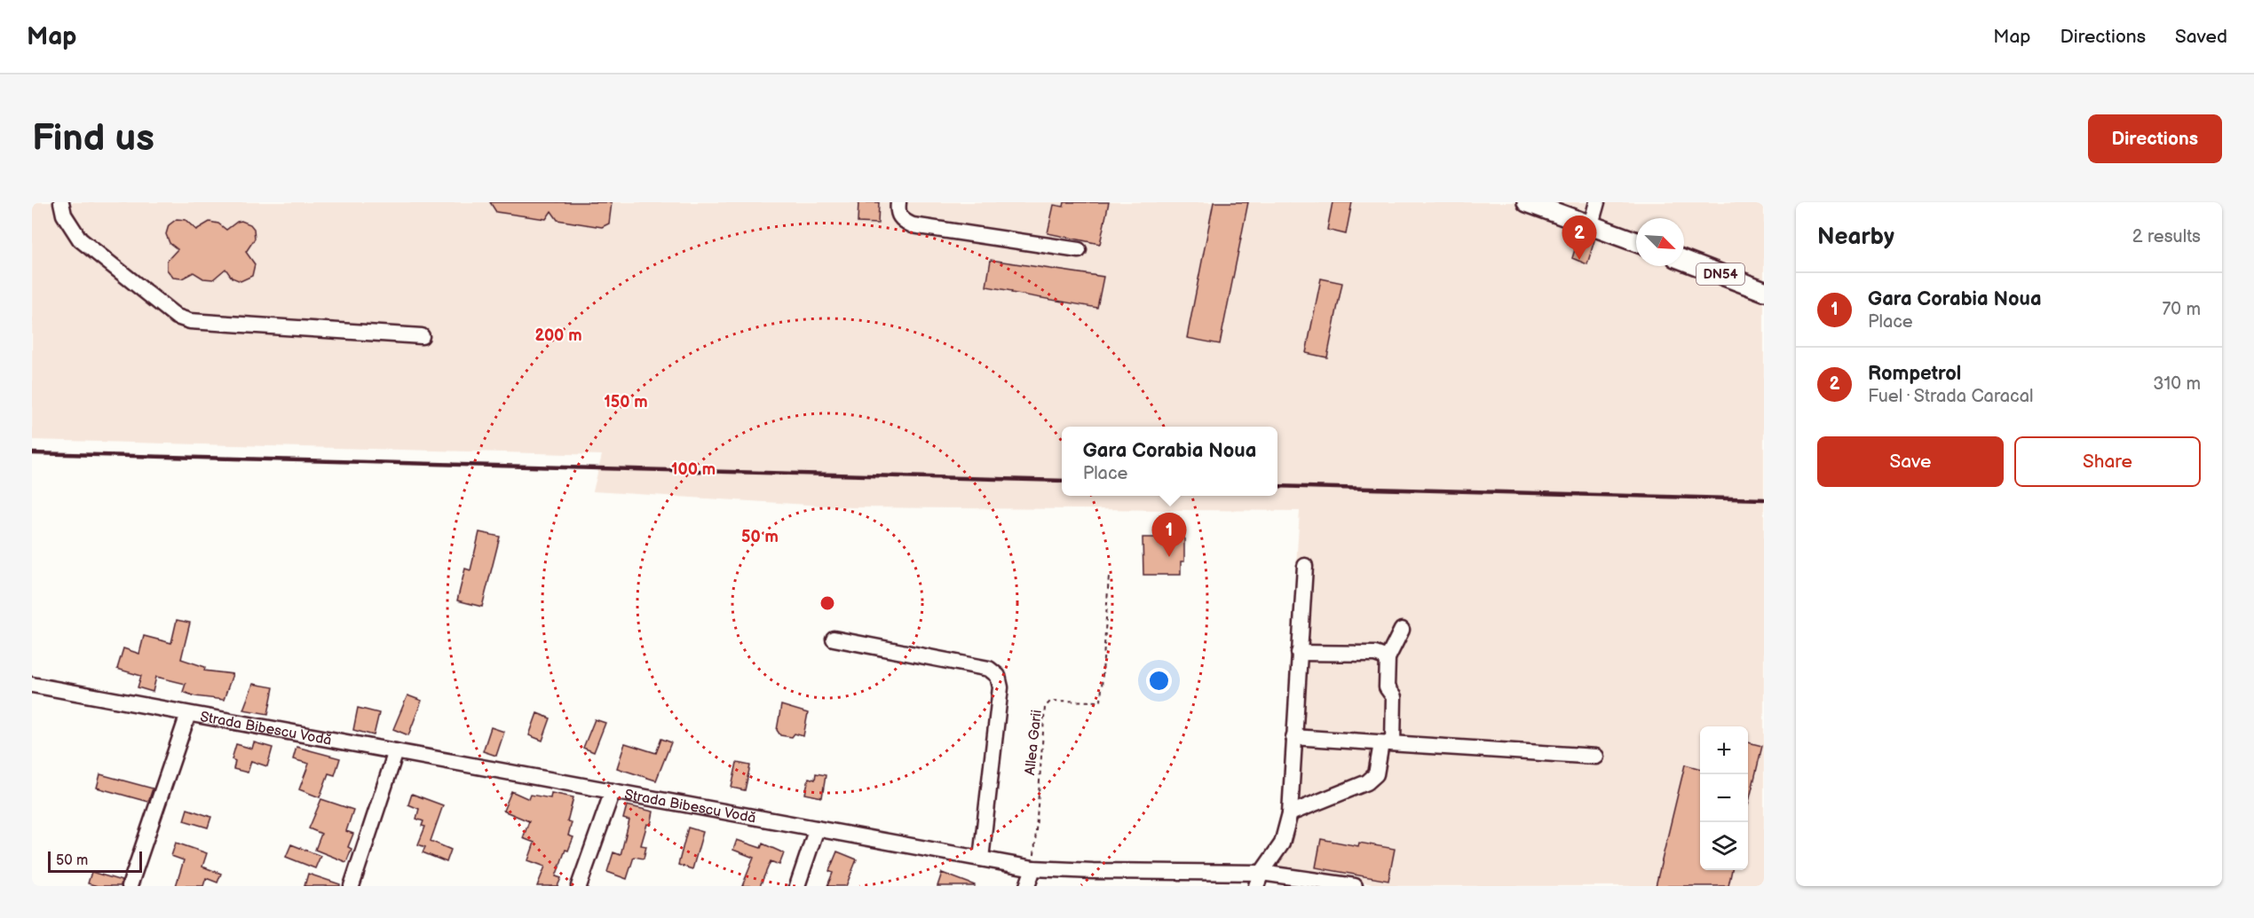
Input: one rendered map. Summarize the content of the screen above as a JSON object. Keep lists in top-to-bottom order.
{
  "streets": {
    "main road": ["DN54"],
    "street": ["Strada Bibescu Vodă"],
    "path": ["Allea Garii"]
  },
  "crossings": [
    ["Strada Bibescu Vodă", "Allea Garii"]
  ],
  "scale_bar": "50 m",
  "north": "bottom right",
  "page": {
    "header": "Map",
    "nav": ["Map", "Directions", "Saved"],
    "buttons": [
      "Directions",
      ["Save", "Share"]
    ],
    "title": "Find us",
    "heading": ["Nearby", "2 results"],
    "pins": ["2", "1"],
    "list": [
      {
        "mark": "1",
        "name": "Gara Corabia Noua",
        "note": "Place",
        "value": "70 m"
      },
      {
        "mark": "2",
        "name": "Rompetrol",
        "note": "Fuel · Strada Caracal",
        "value": "310 m"
      }
    ],
    "popup": ["Gara Corabia Noua", "Place"],
    "map_buttons": ["+", "−"],
    "scale": "50 m"
  },
  "rings": [
    "200 m",
    "150 m",
    "100 m",
    "50 m"
  ]
}
